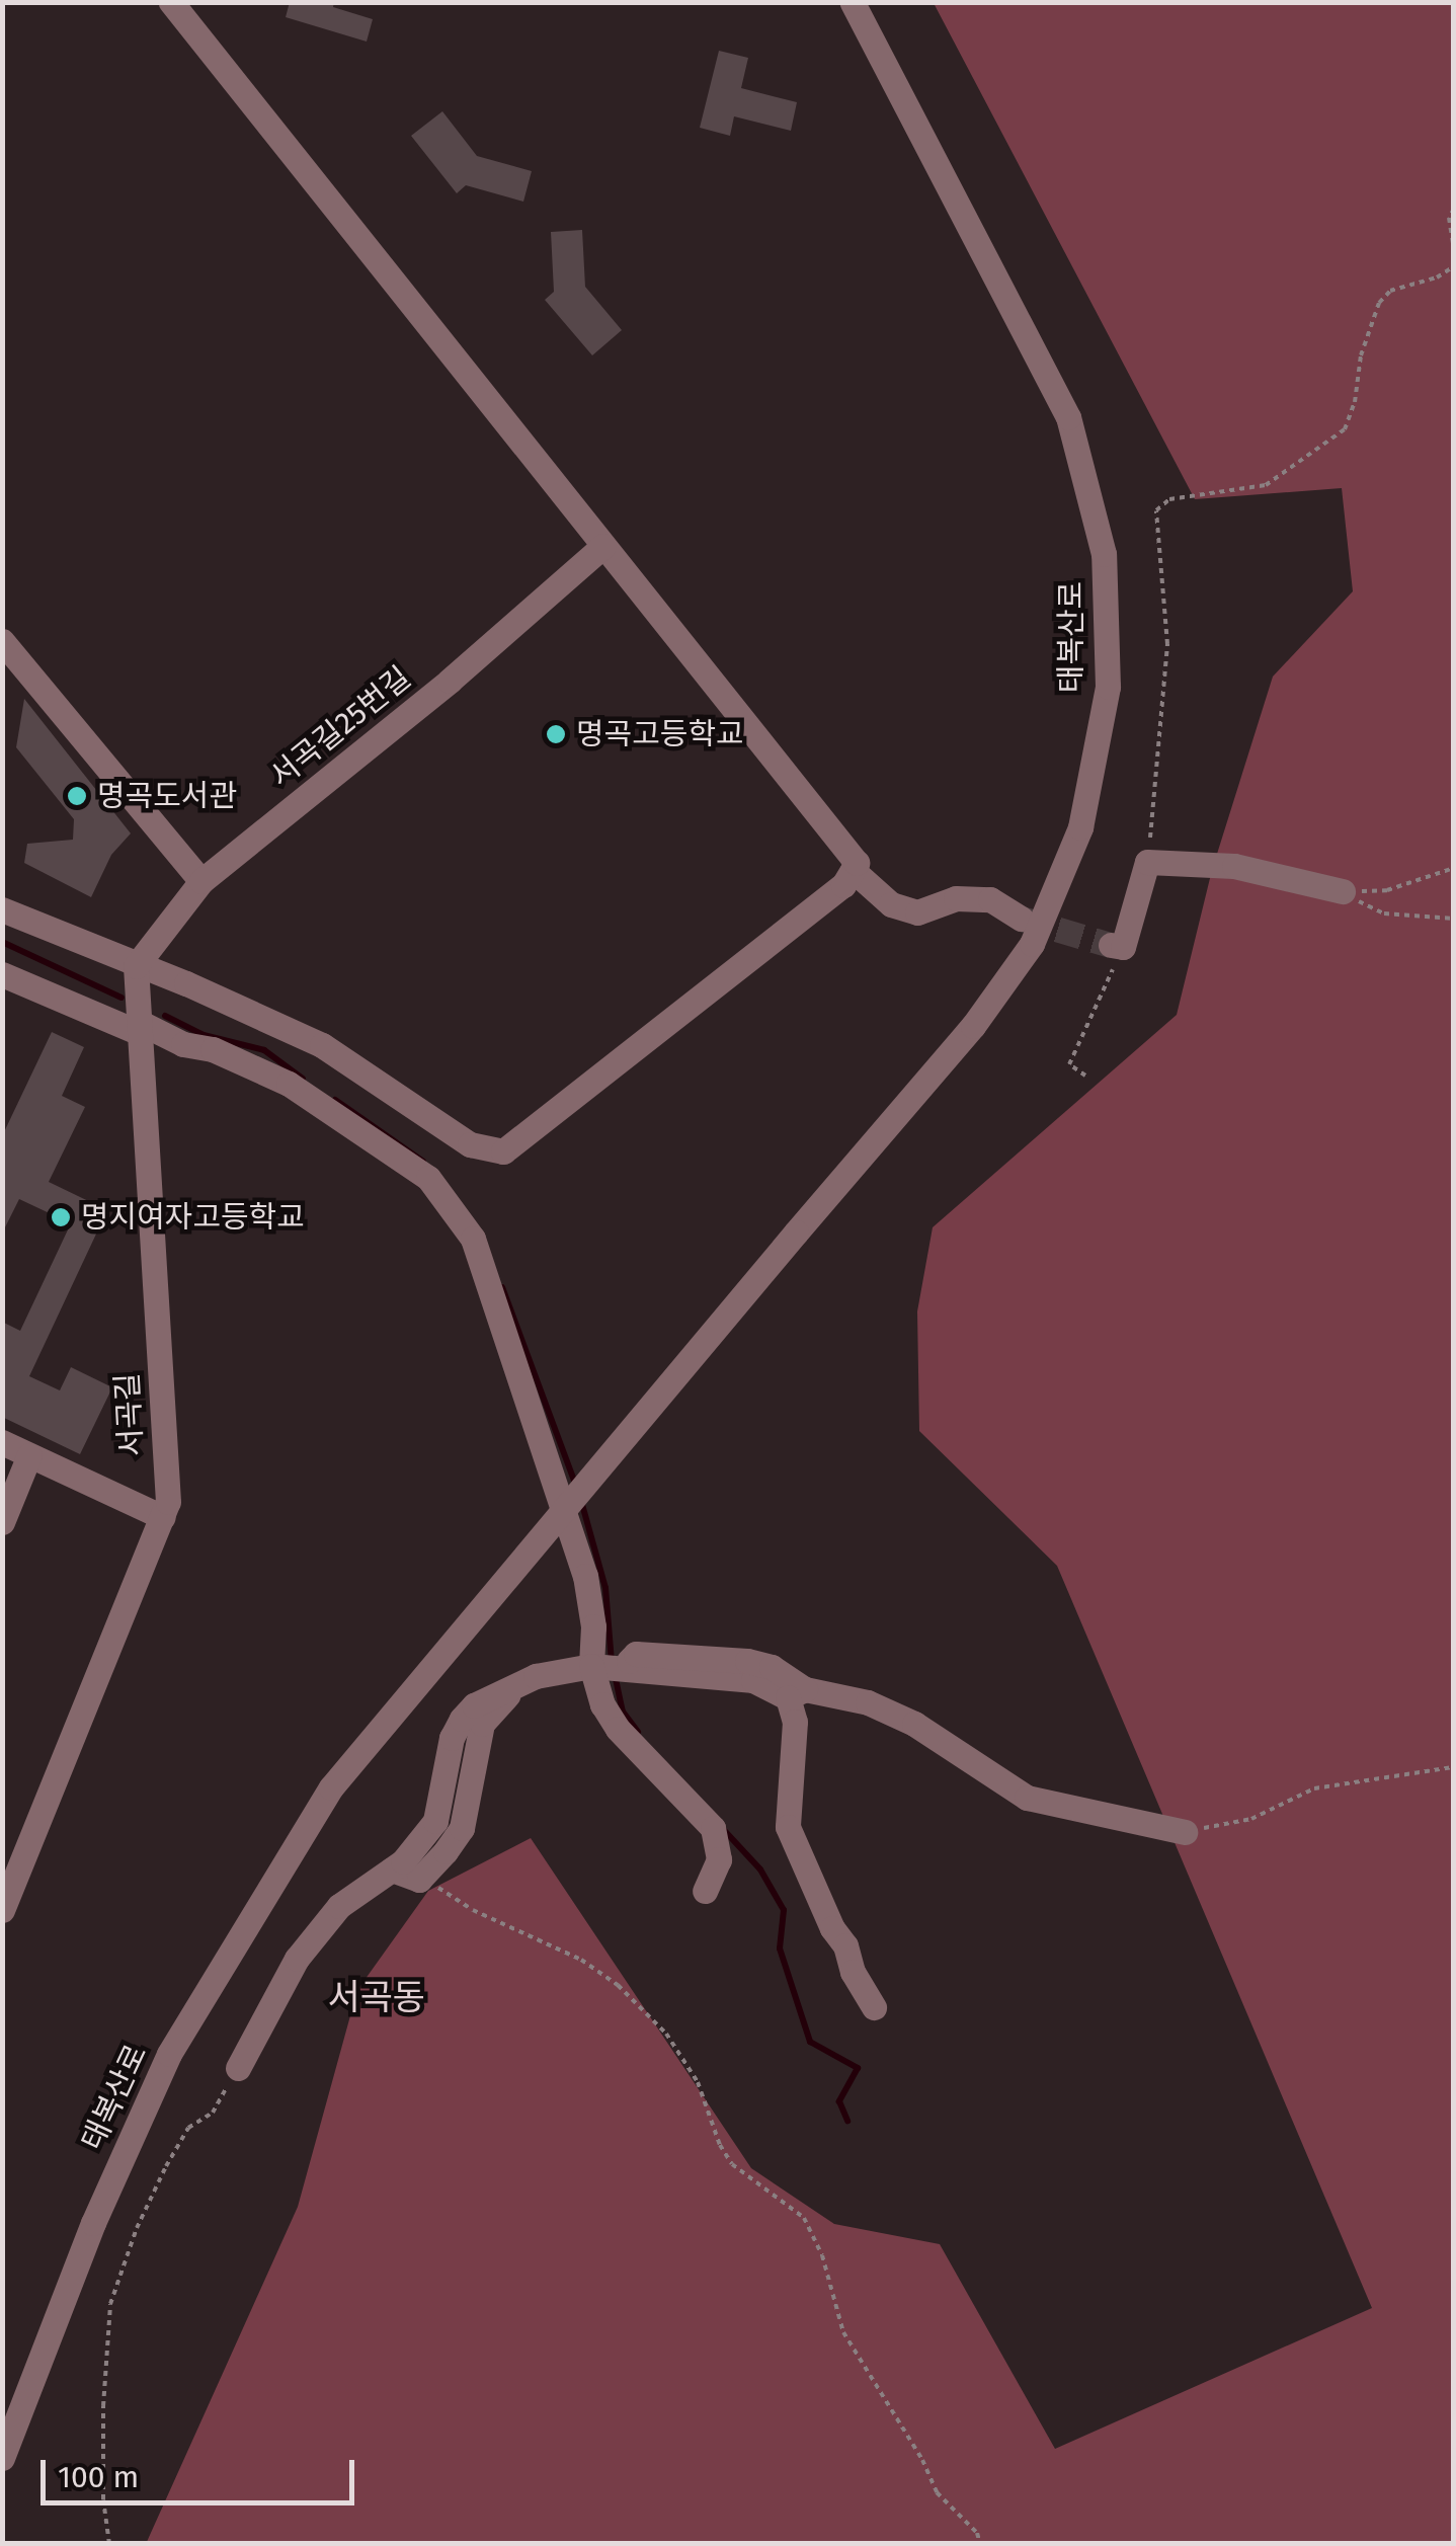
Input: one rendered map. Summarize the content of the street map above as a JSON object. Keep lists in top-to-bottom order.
{
  "streets": {
    "street": ["태복산로", "서곡길25번길", "서곡길"]
  },
  "districts": ["서곡동"],
  "places": ["명곡고등학교", "명곡도서관", "명지여자고등학교"],
  "scale_bar": "100 m"
}
